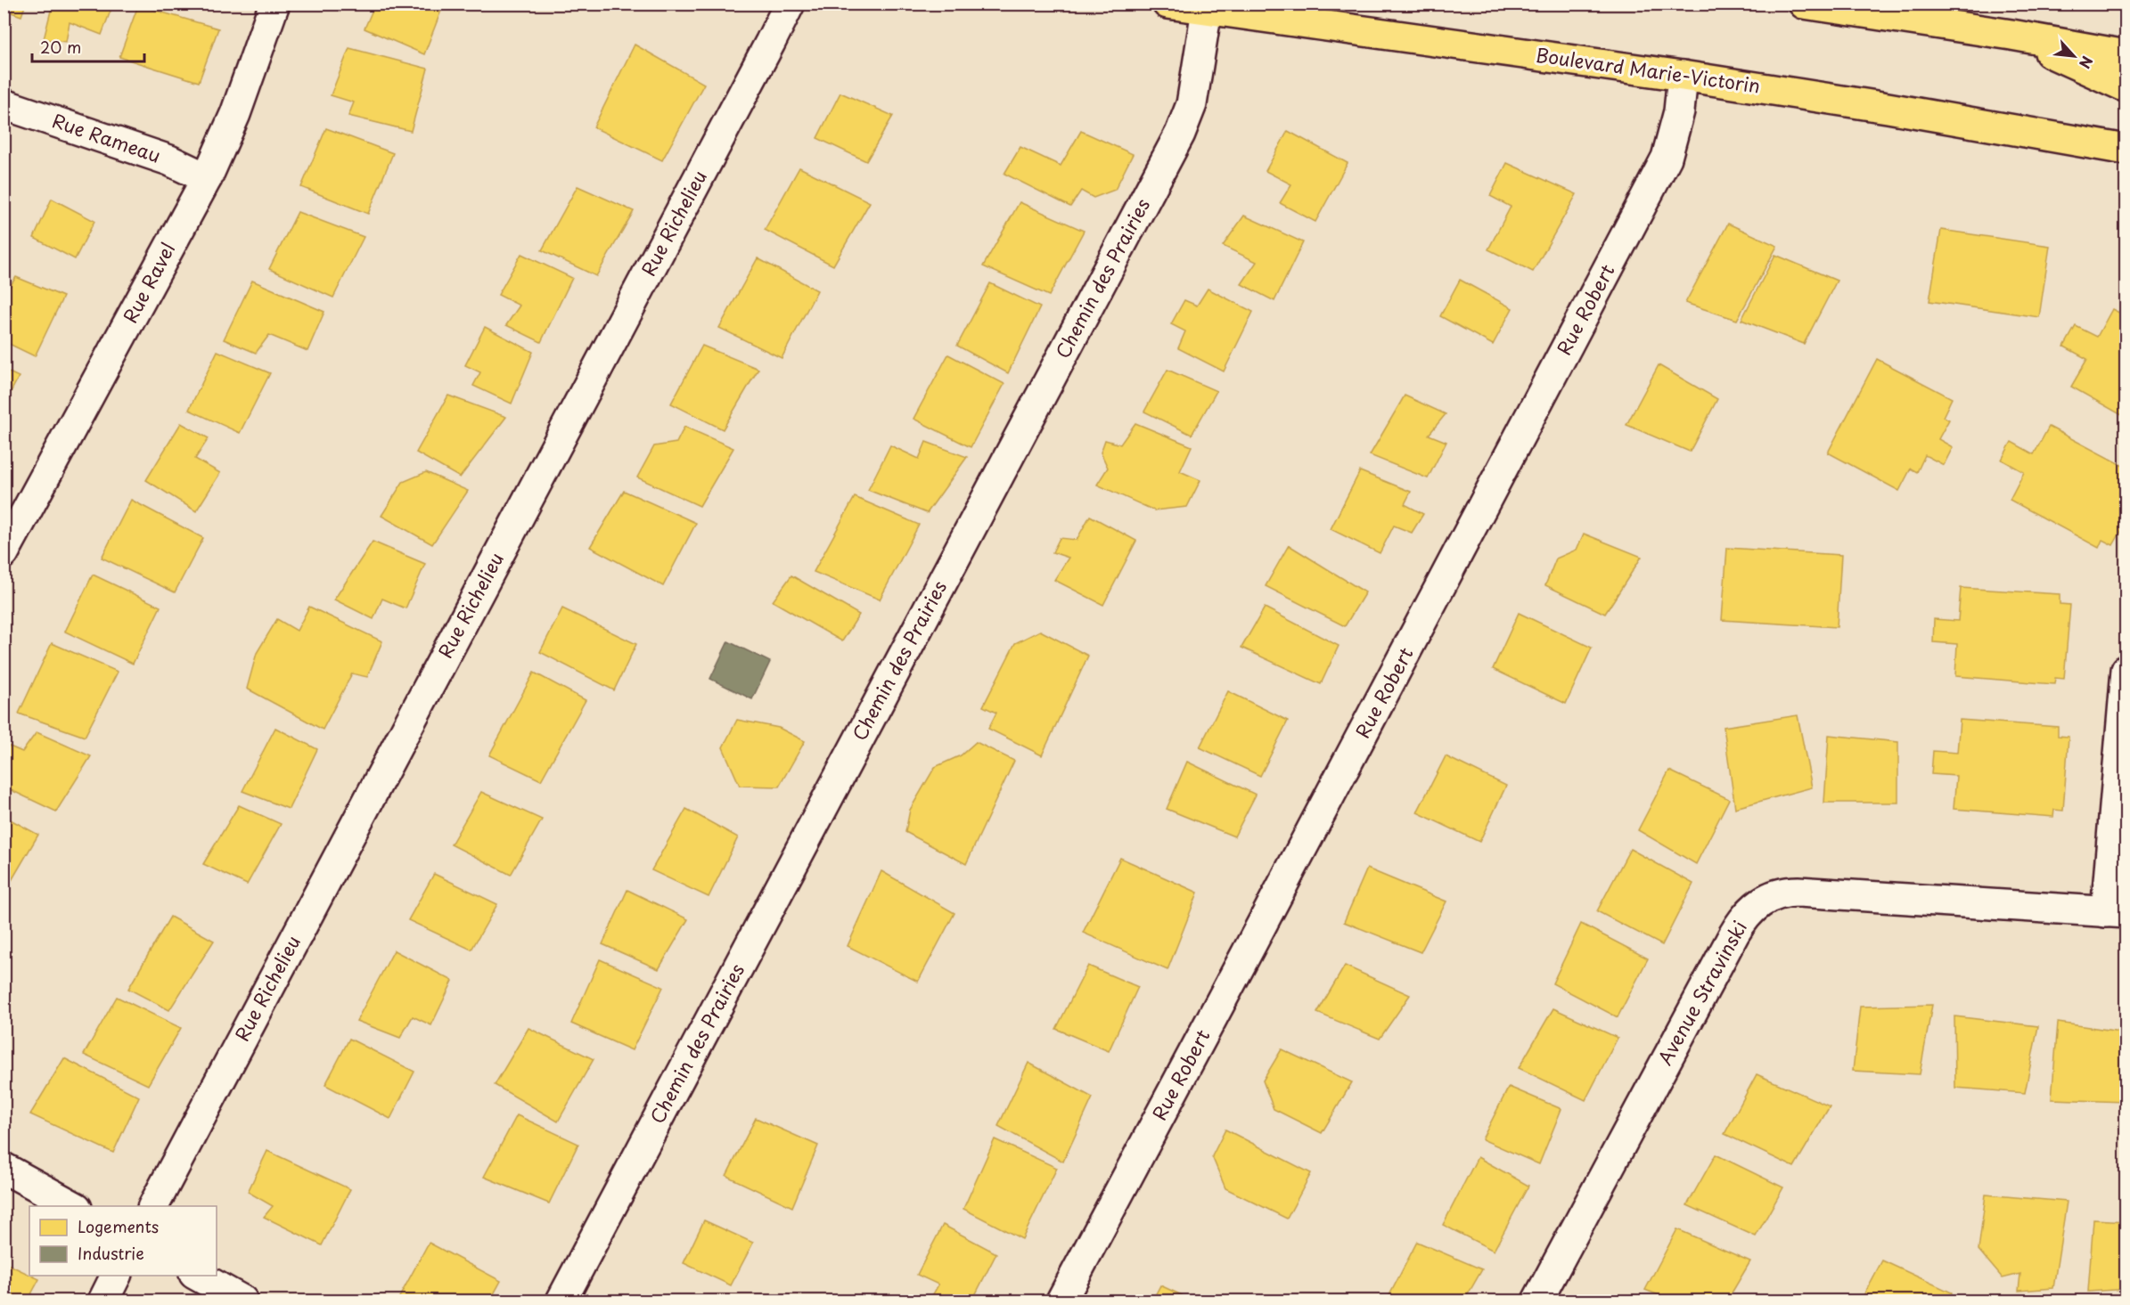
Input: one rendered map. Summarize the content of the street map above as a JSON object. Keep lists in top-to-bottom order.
{
  "streets": {
    "main road": ["Boulevard Marie-Victorin"],
    "street": [
      "Rue Rameau",
      "Rue Richelieu",
      "Chemin des Prairies",
      "Rue Ravel",
      "Rue Robert",
      "Avenue Stravinski"
    ]
  },
  "crossings": [
    ["Boulevard Marie-Victorin", "Chemin des Prairies"],
    ["Boulevard Marie-Victorin", "Rue Robert"],
    ["Rue Rameau", "Rue Ravel"]
  ],
  "legend": ["Logements", "Industrie"],
  "scale_bar": "20 m",
  "north": "bottom right"
}
